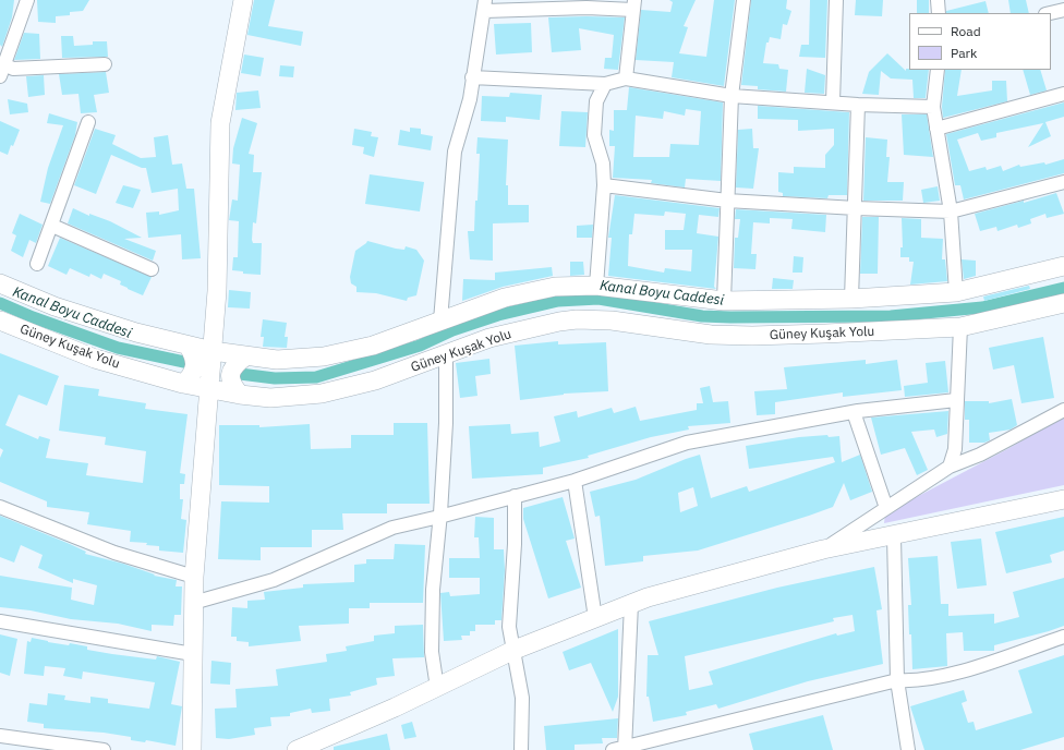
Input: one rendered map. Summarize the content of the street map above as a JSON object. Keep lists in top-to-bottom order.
{
  "streets": {
    "main road": ["Güney Kuşak Yolu"]
  },
  "water": ["Kanal Boyu Caddesi"],
  "legend": ["Road", "Park"]
}
